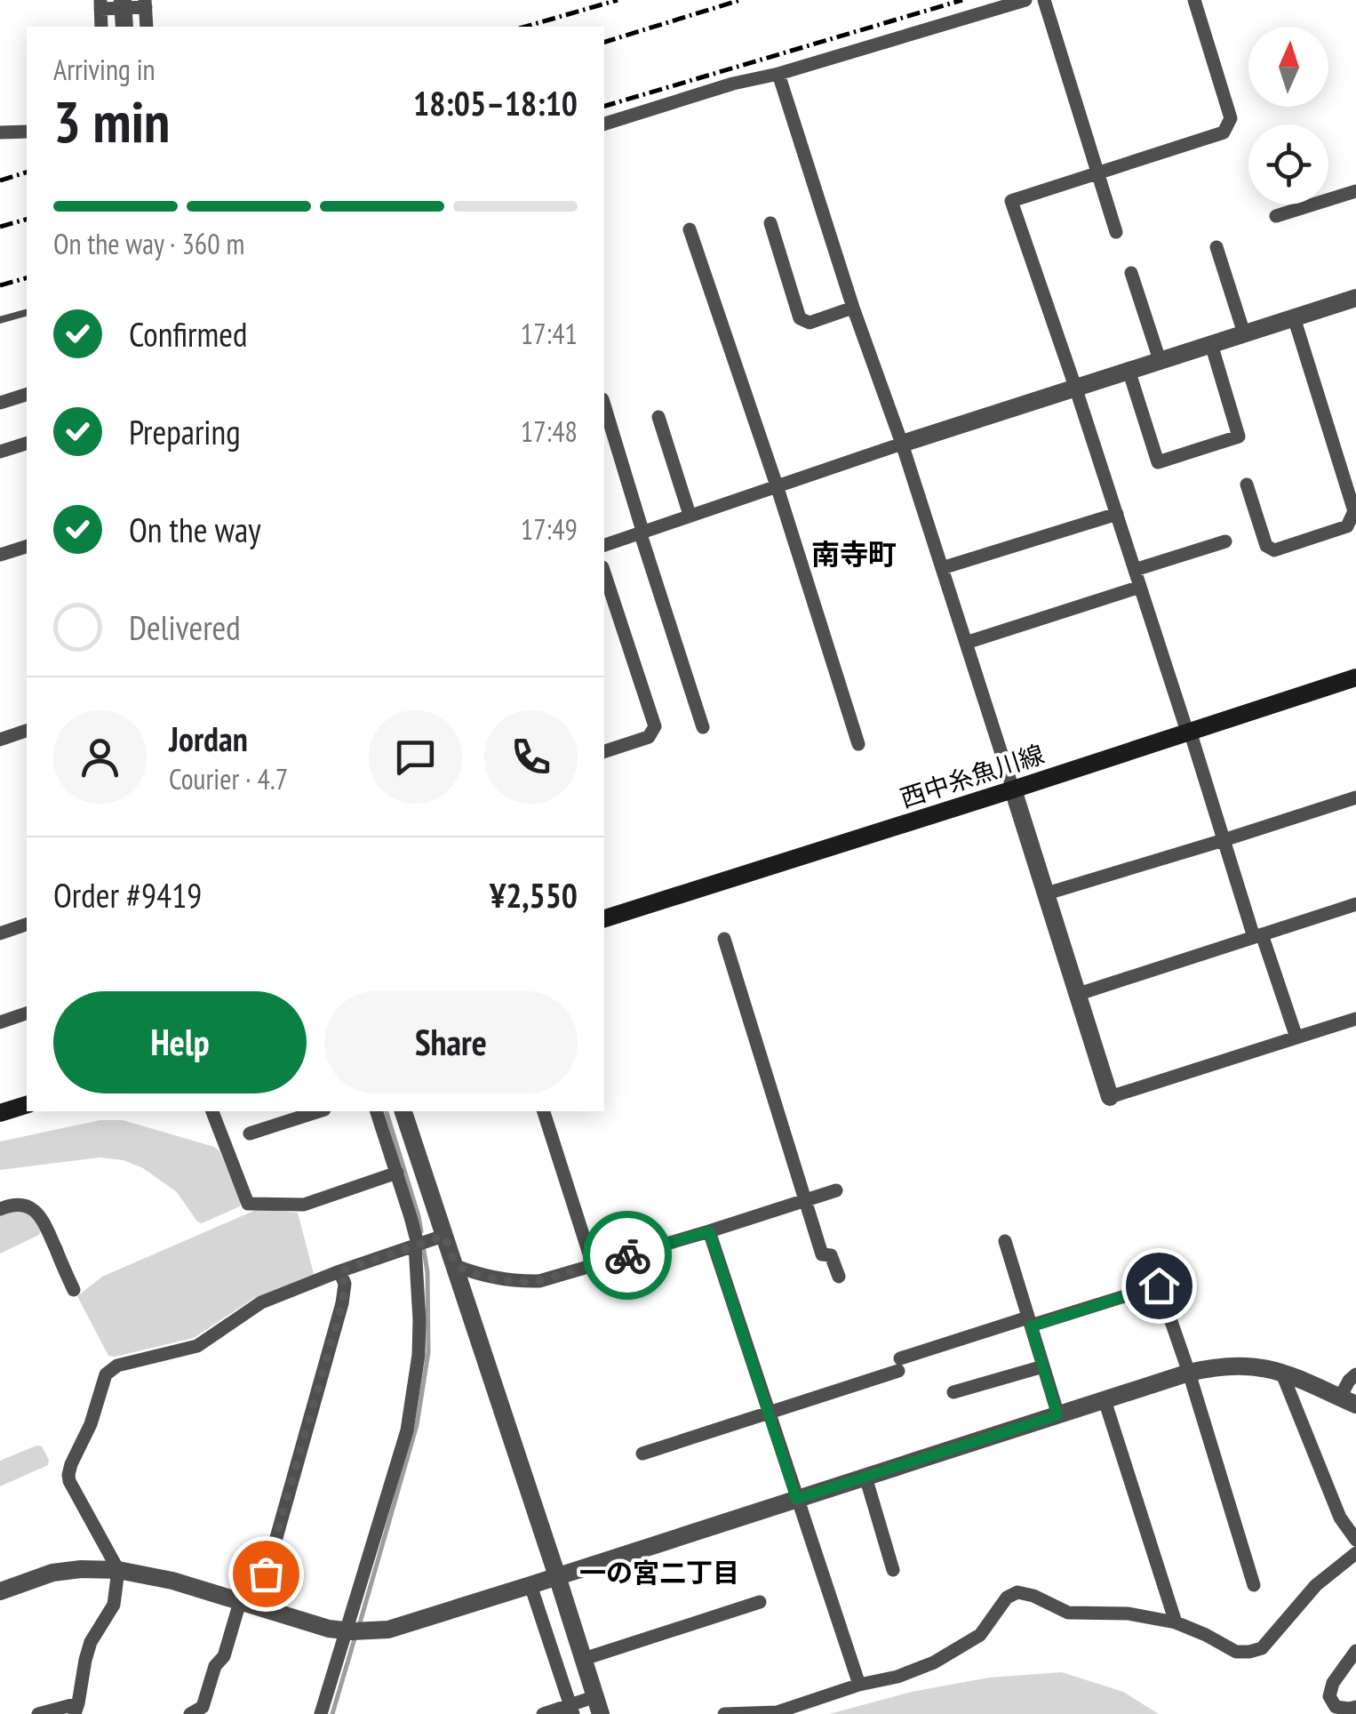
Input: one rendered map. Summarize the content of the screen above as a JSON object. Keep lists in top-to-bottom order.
{
  "streets": {
    "main road": ["西中糸魚川線"]
  },
  "districts": ["南寺町", "一の宮二丁目"],
  "north": "top",
  "page": {
    "heading": ["3 min", "Arriving in", "18:05–18:10"],
    "panel": [
      "Jordan",
      "Courier · 4.7",
      "Order #9419",
      "¥2,550"
    ],
    "bar": "On the way · 360 m",
    "list": [
      ["Confirmed", "17:41"],
      ["Preparing", "17:48"],
      ["On the way", "17:49"],
      "Delivered"
    ],
    "buttons": ["Help", "Share"]
  }
}
